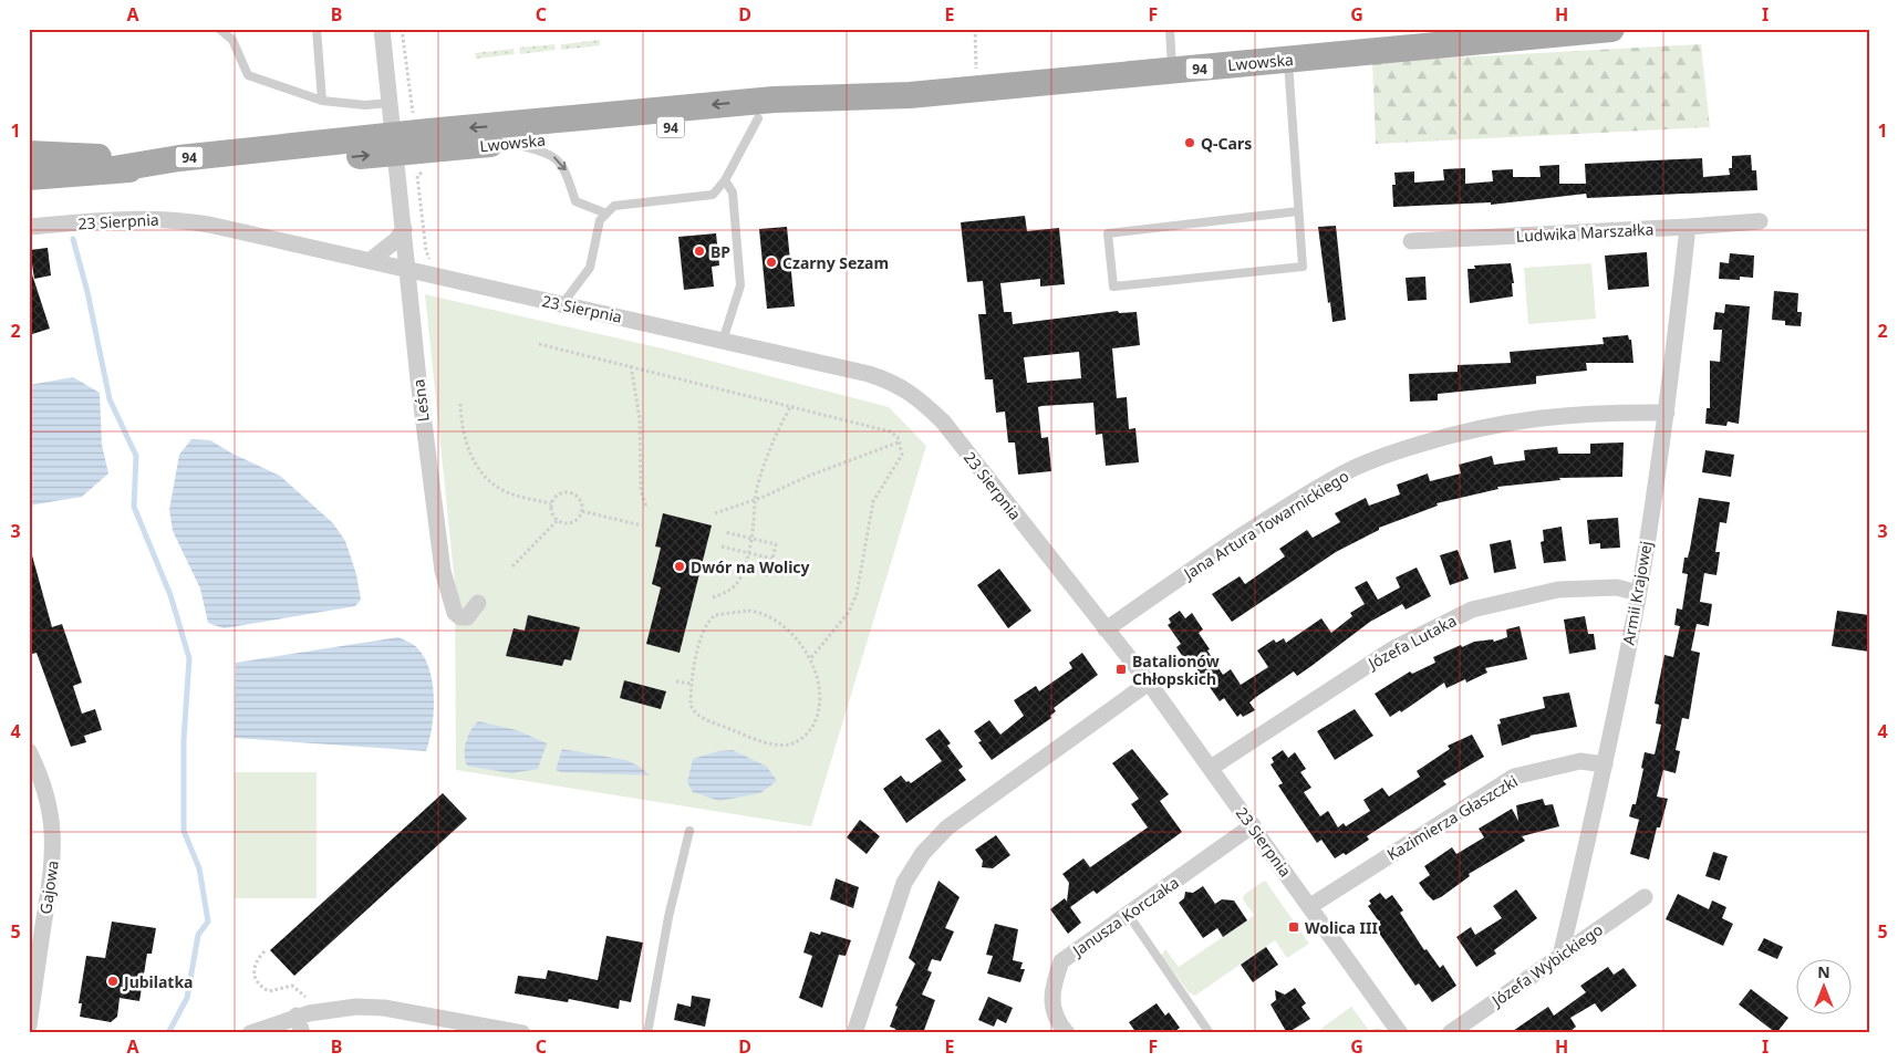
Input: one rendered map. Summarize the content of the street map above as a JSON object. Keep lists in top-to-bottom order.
{
  "streets": {
    "main road": ["Lwowska", "94"],
    "street": [
      "23 Sierpnia",
      "Ludwika Marszałka",
      "Leśna",
      "Jana Artura Towarnickiego",
      "Armii Krajowej",
      "Józefa Lutaka",
      "Kazimierza Głaszczki",
      "Gajowa",
      "Janusza Korczaka",
      "Józefa Wybickiego"
    ]
  },
  "crossings": [
    ["Lwowska", "Leśna"],
    ["23 Sierpnia", "Leśna"],
    ["23 Sierpnia", "Jana Artura Towarnickiego"],
    ["23 Sierpnia", "Józefa Lutaka"],
    ["23 Sierpnia", "Kazimierza Głaszczki"],
    ["23 Sierpnia", "Janusza Korczaka"],
    ["Ludwika Marszałka", "Armii Krajowej"],
    ["Jana Artura Towarnickiego", "Armii Krajowej"],
    ["Armii Krajowej", "Józefa Lutaka"],
    ["Armii Krajowej", "Kazimierza Głaszczki"],
    ["Armii Krajowej", "Józefa Wybickiego"]
  ],
  "places": {
    "other": [
      "Q-Cars",
      "BP",
      "Czarny Sezam",
      "Dwór na Wolicy",
      "Jubilatka"
    ],
    "transit": ["Batalionów Chłopskich", "Wolica III"]
  },
  "north": "top",
  "grid": {
    "columns": [
      "A",
      "B",
      "C",
      "D",
      "E",
      "F",
      "G",
      "H",
      "I"
    ],
    "rows": [
      "1",
      "2",
      "3",
      "4",
      "5"
    ]
  }
}
